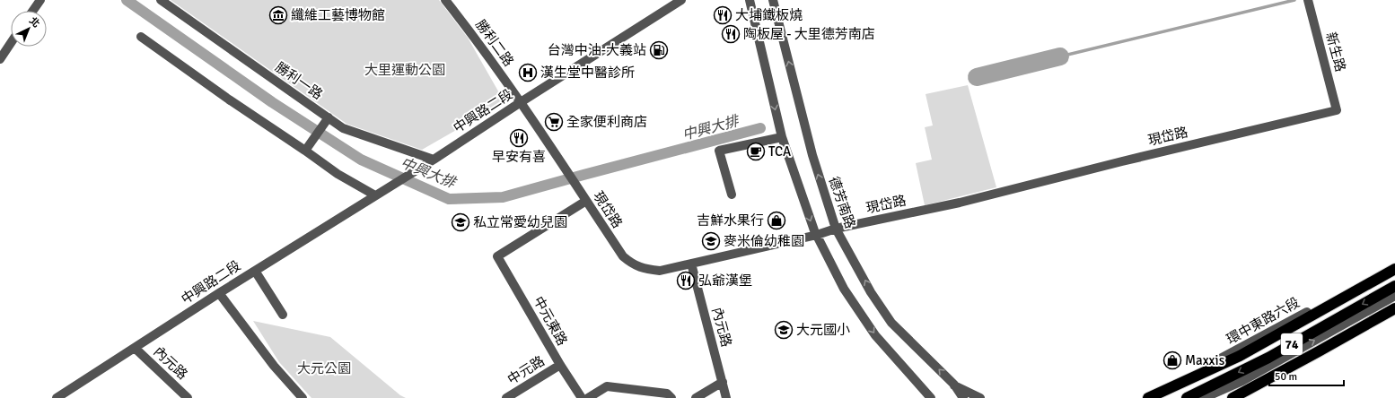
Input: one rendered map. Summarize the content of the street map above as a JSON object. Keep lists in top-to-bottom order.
{
  "streets": {
    "highway": ["74"],
    "street": [
      "勝利二路",
      "新生路",
      "勝利一路",
      "中興路二段",
      "現岱路",
      "德芳南路",
      "中元東路",
      "環中東路六段",
      "內元路",
      "中元路"
    ]
  },
  "crossings": [
    ["勝利二路", "中興路二段"],
    ["勝利二路", "現岱路"],
    ["新生路", "現岱路"],
    ["勝利一路", "中興路二段"],
    ["中興路二段", "現岱路"],
    ["中興路二段", "內元路"],
    ["現岱路", "德芳南路"],
    ["現岱路", "中元東路"],
    ["現岱路", "內元路"],
    ["中元東路", "中元路"]
  ],
  "water": ["中興大排"],
  "parks": ["大里運動公園", "大元公園"],
  "places": {
    "museum": ["纖維工藝博物館"],
    "restaurant": [
      "大埔鐵板燒",
      "陶板屋 - 大里德芳南店",
      "早安有喜",
      "弘爺漢堡"
    ],
    "fuel station": ["台灣中油-大義站"],
    "hospital": ["漢生堂中醫診所"],
    "supermarket": ["全家便利商店"],
    "cafe": ["TCA"],
    "shop": ["吉鮮水果行", "Maxxis"],
    "school or university": ["私立常愛幼兒園", "麥米倫幼稚園", "大元國小"]
  },
  "scale_bar": "50 m",
  "north": "top right"
}
